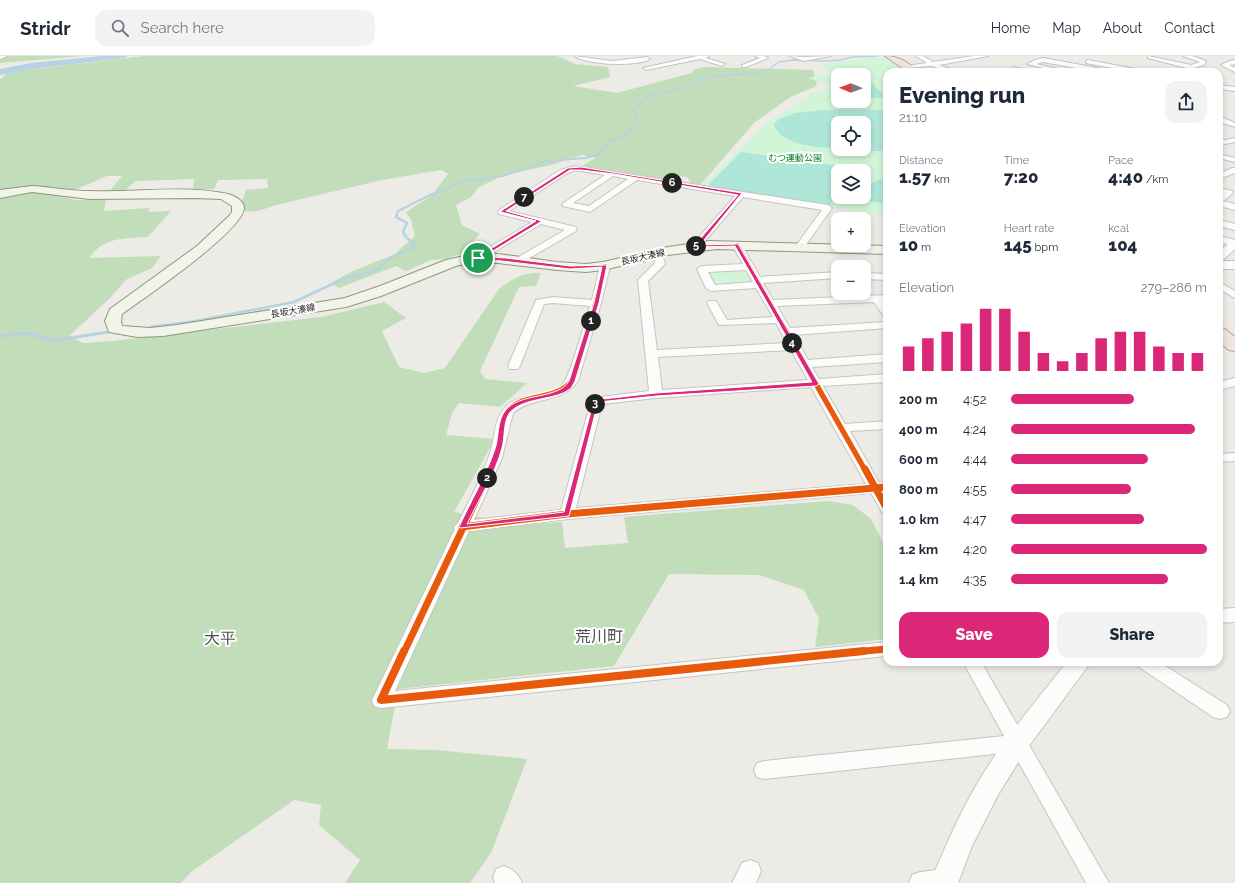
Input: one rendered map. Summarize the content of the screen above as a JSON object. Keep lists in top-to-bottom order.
{
  "streets": {
    "main road": ["長坂大湊線"]
  },
  "districts": ["荒川町", "大平"],
  "parks": ["むつ運動公園"],
  "north": "left",
  "page": {
    "header": "Stridr",
    "search": "Search here",
    "nav": [
      "Home",
      "Map",
      "About",
      "Contact"
    ],
    "map_buttons": ["+", "−"],
    "heading": ["Evening run", "21:10"],
    "stats": [
      ["Distance", "1.57 km"],
      ["Time", "7:20"],
      ["Pace", "4:40 /km"],
      ["Elevation", "10 m"],
      ["Heart rate", "145 bpm"],
      ["kcal", "104"]
    ],
    "pins": [
      "6",
      "7",
      "5",
      "1",
      "4",
      "3",
      "2"
    ],
    "chart": ["Elevation", "279–286 m"],
    "list": [
      {
        "name": "200 m",
        "note": "4:52"
      },
      {
        "name": "400 m",
        "note": "4:24"
      },
      {
        "name": "600 m",
        "note": "4:44"
      },
      {
        "name": "800 m",
        "note": "4:55"
      },
      {
        "name": "1.0 km",
        "note": "4:47"
      },
      {
        "name": "1.2 km",
        "note": "4:20"
      },
      {
        "name": "1.4 km",
        "note": "4:35"
      }
    ],
    "buttons": ["Save", "Share"]
  }
}
